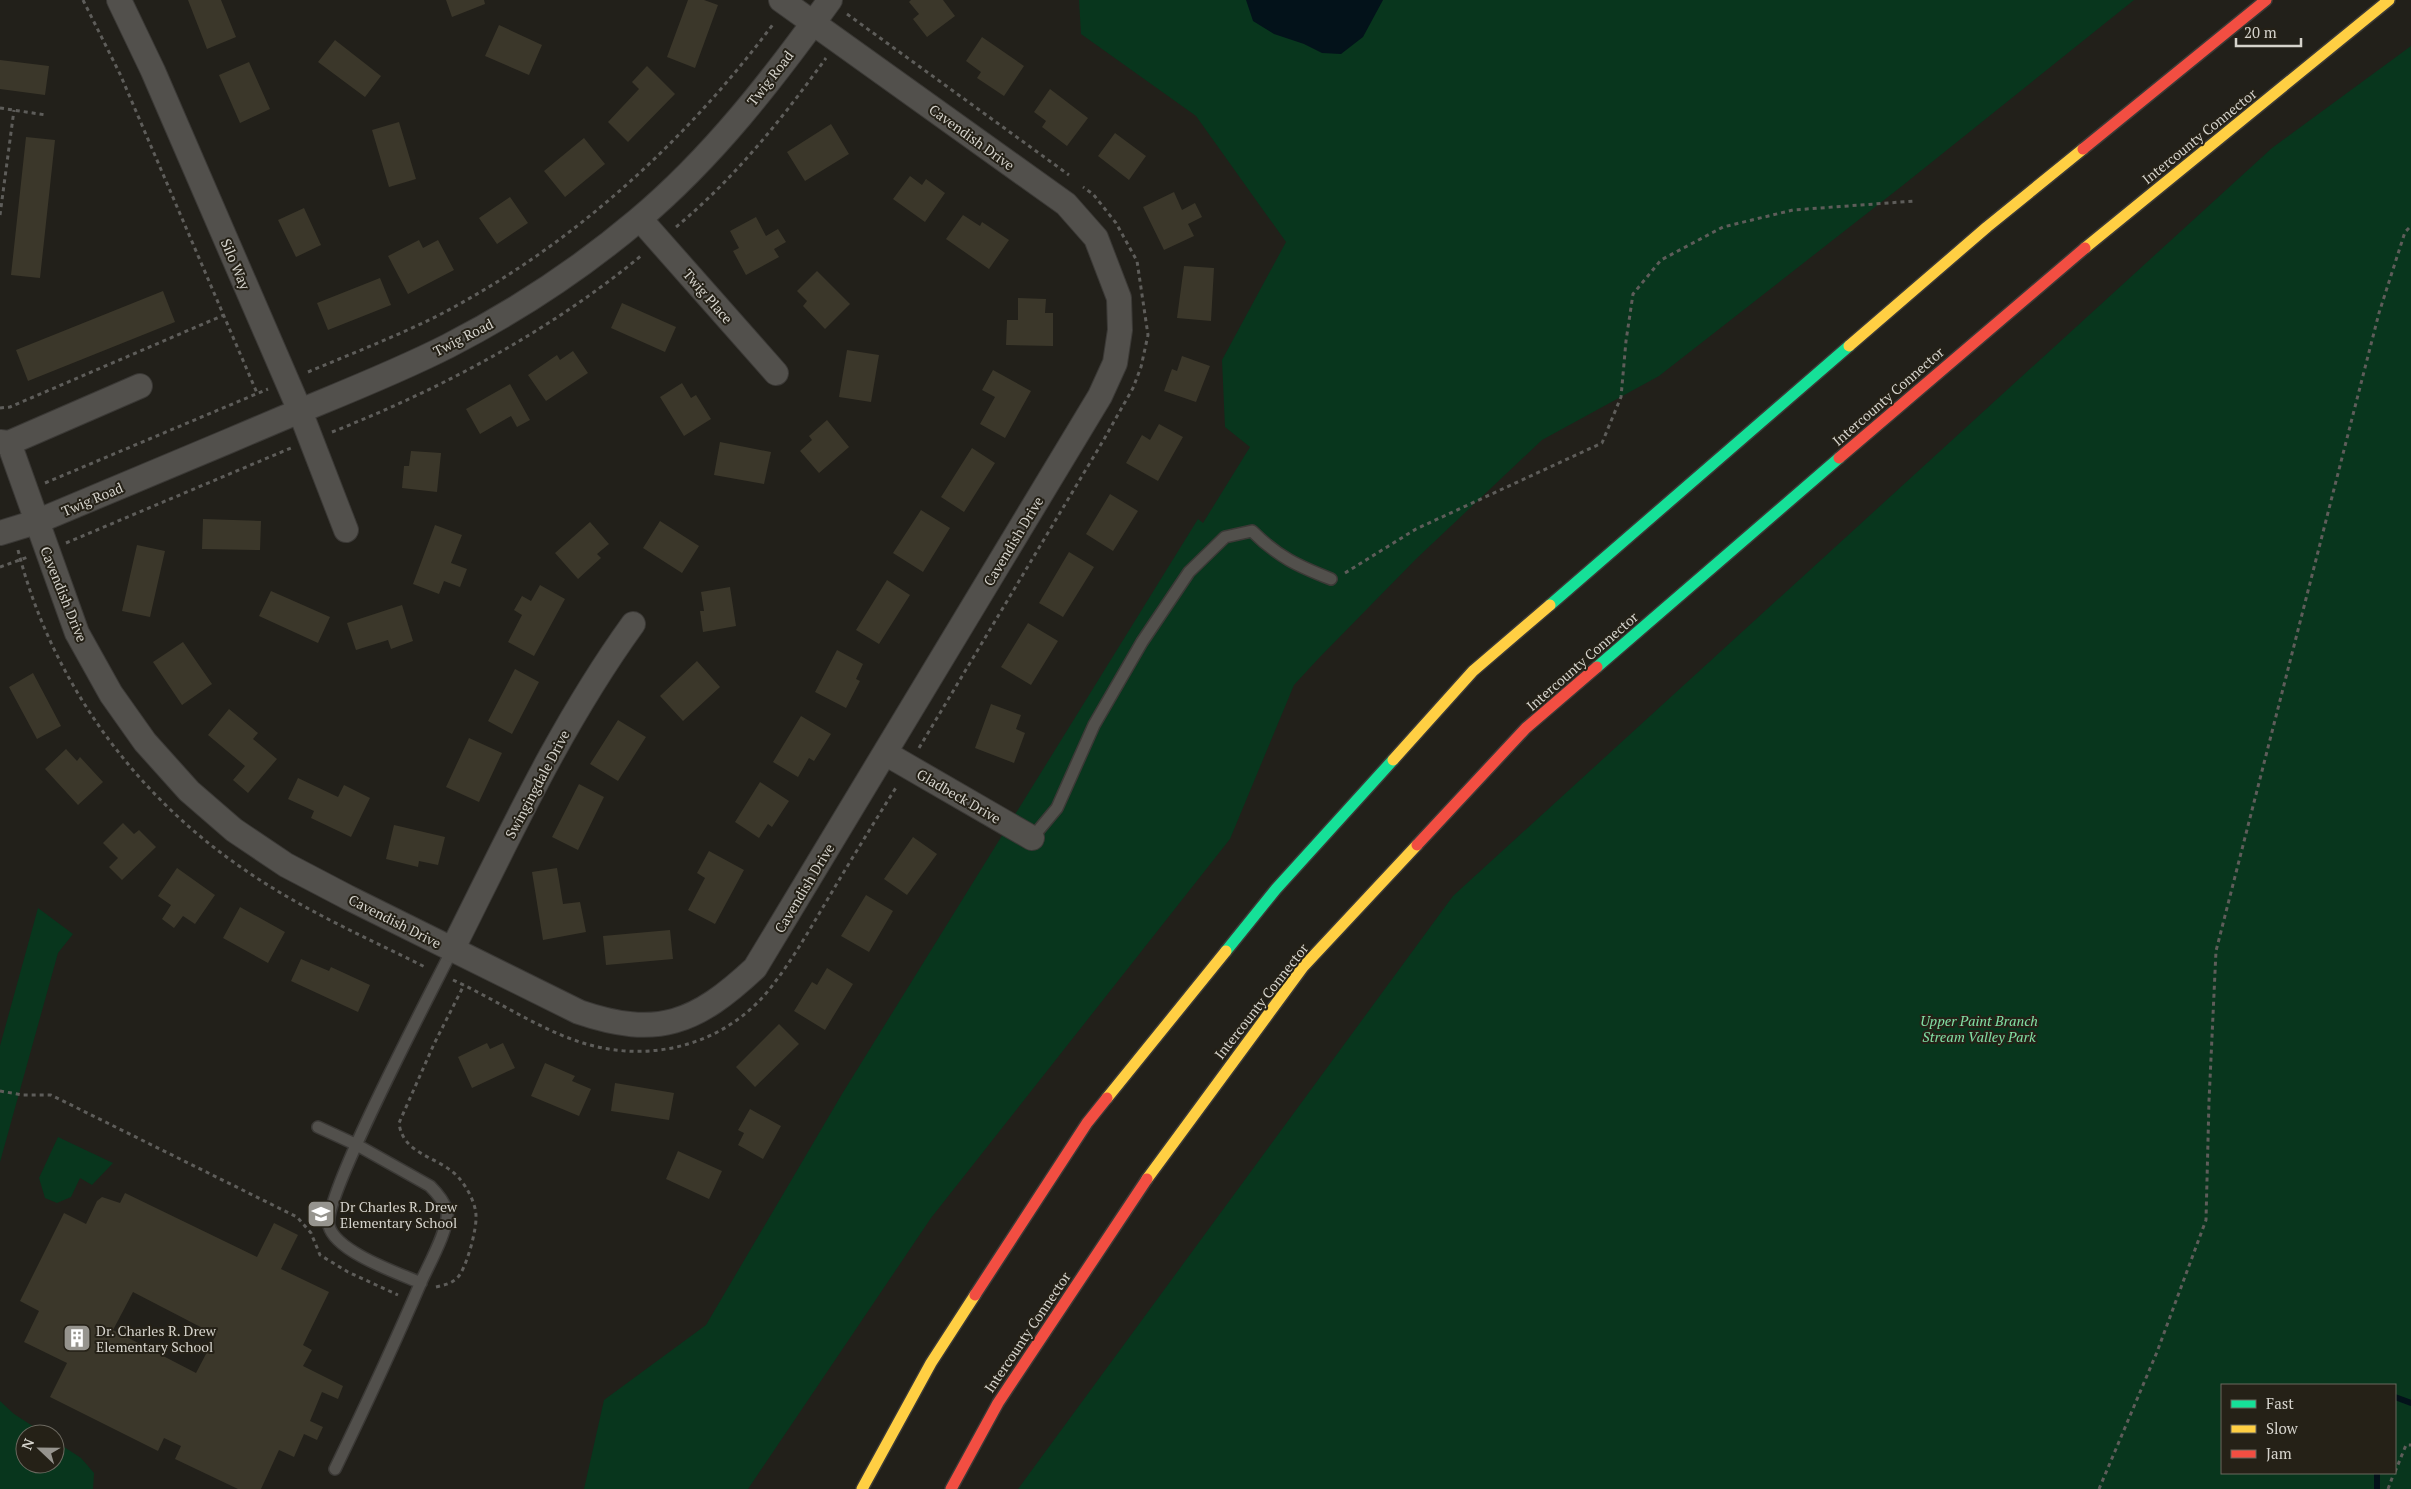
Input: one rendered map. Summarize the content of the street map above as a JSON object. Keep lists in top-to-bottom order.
{
  "streets": {
    "highway": ["Intercounty Connector"],
    "street": [
      "Twig Road",
      "Cavendish Drive",
      "Silo Way",
      "Twig Place",
      "Swingingdale Drive",
      "Gladbeck Drive"
    ]
  },
  "crossings": [
    ["Twig Road", "Cavendish Drive"],
    ["Twig Road", "Silo Way"],
    ["Twig Road", "Twig Place"],
    ["Cavendish Drive", "Swingingdale Drive"],
    ["Cavendish Drive", "Gladbeck Drive"]
  ],
  "parks": ["Upper Paint Branch Stream Valley Park"],
  "places": {
    "school or university": ["Dr Charles R. Drew Elementary School"],
    "building": ["Dr. Charles R. Drew Elementary School"]
  },
  "legend": ["Fast", "Slow", "Jam"],
  "scale_bar": "20 m",
  "north": "left"
}
